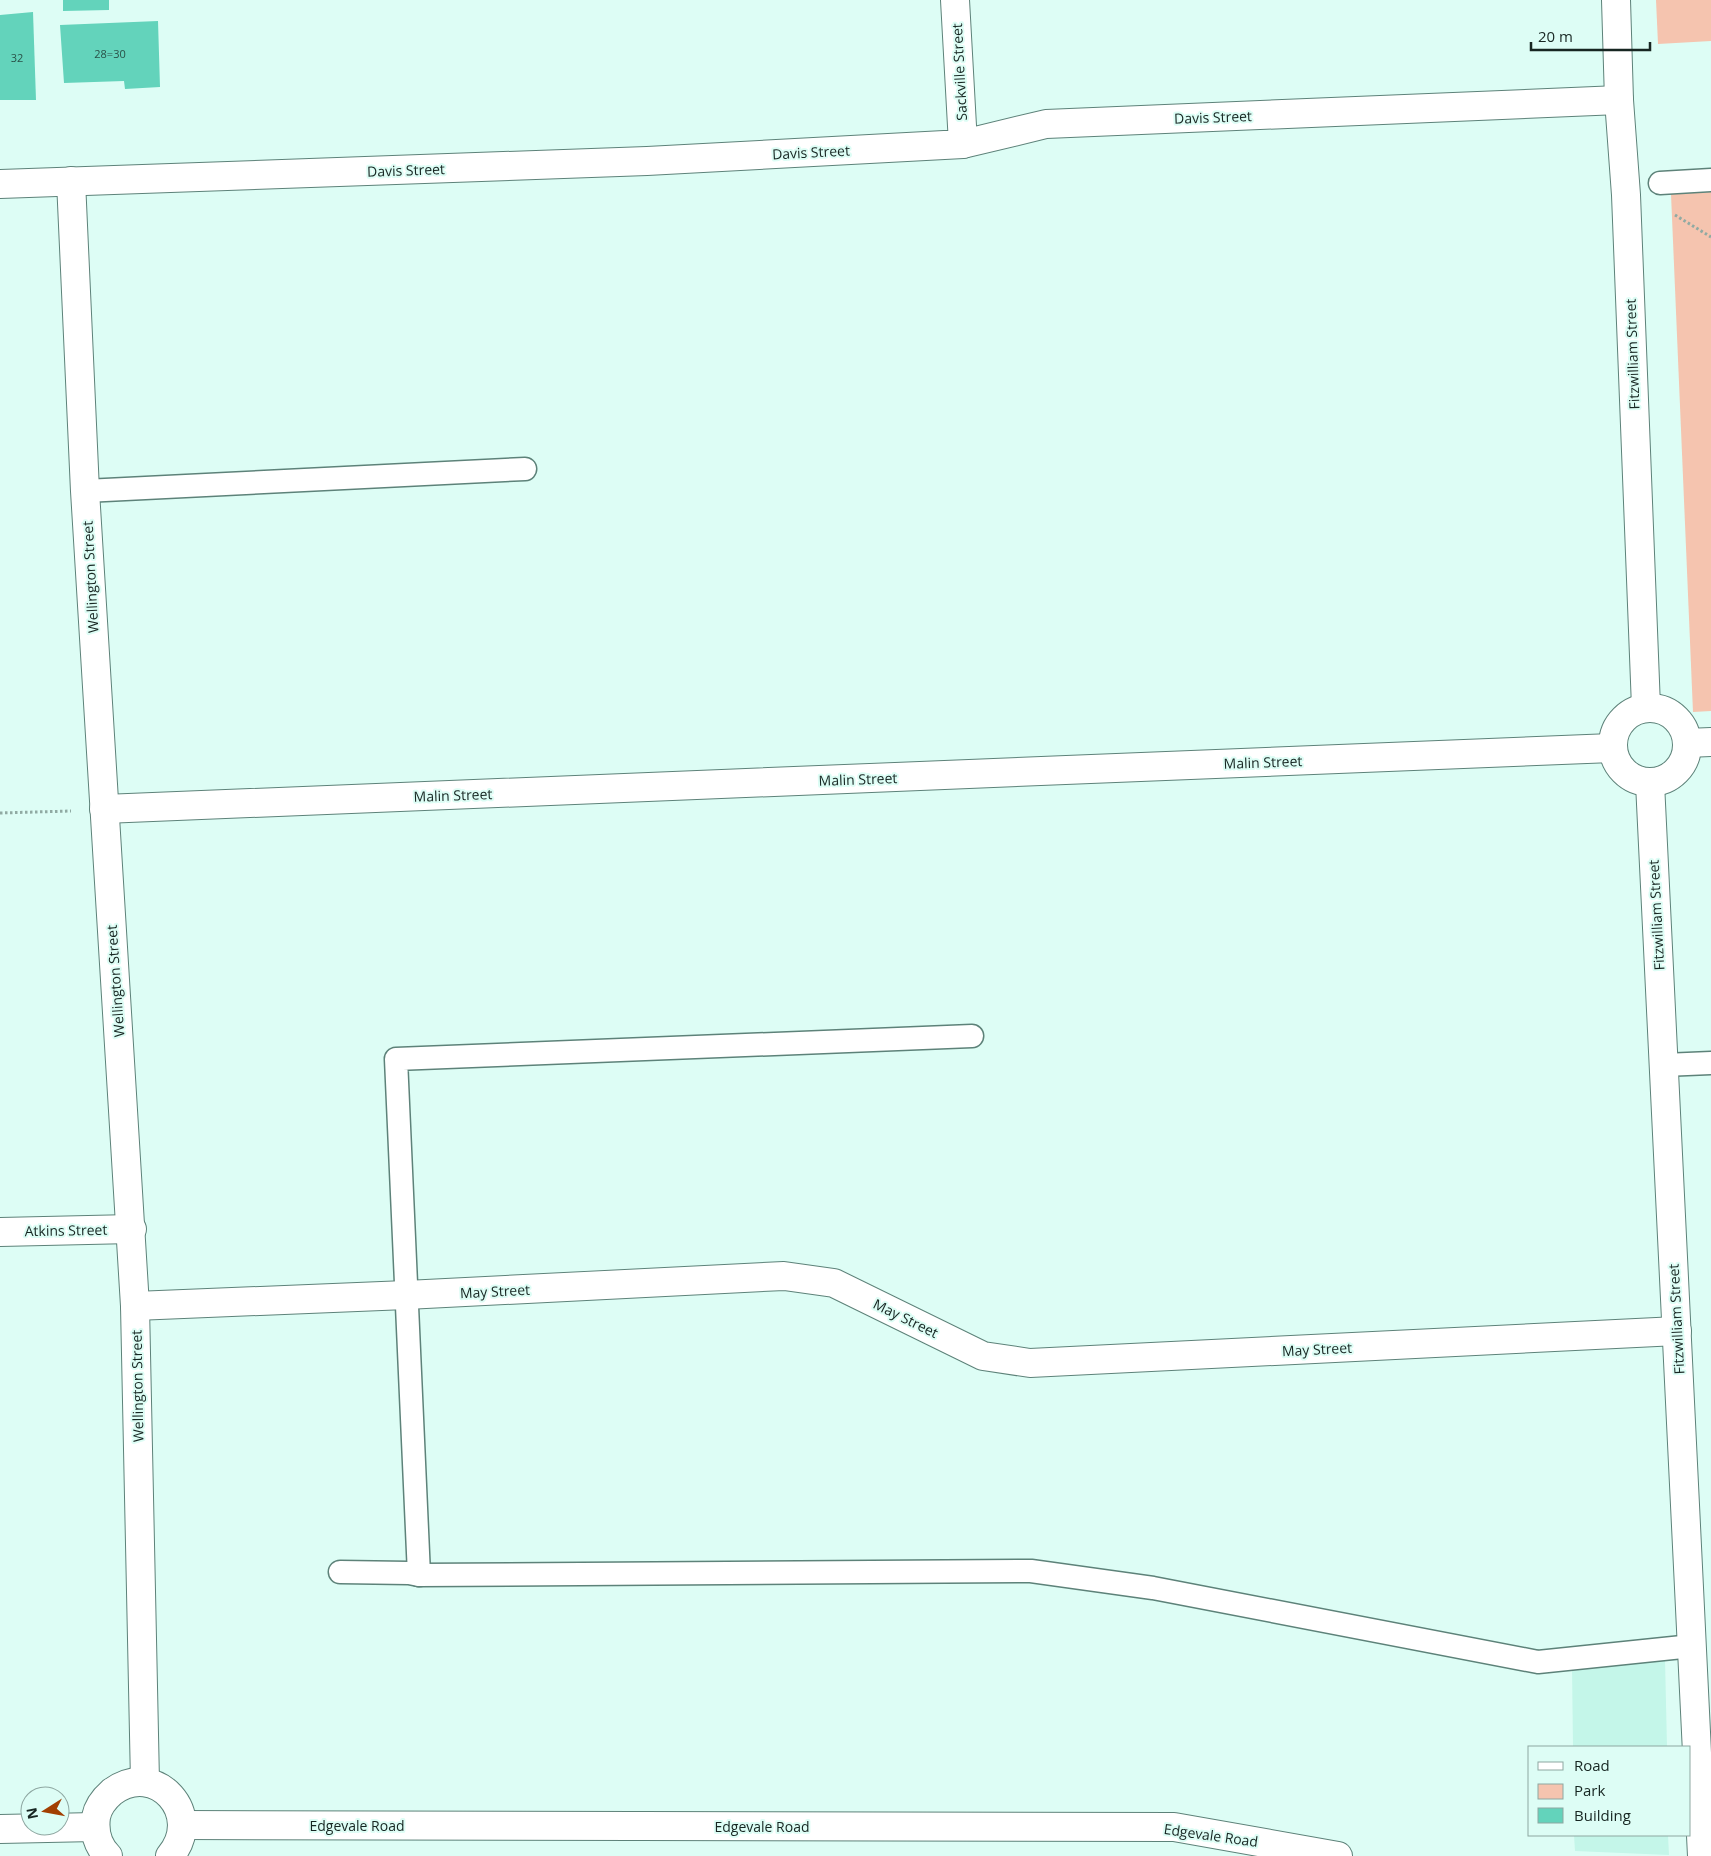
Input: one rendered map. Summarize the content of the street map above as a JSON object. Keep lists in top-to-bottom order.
{
  "streets": {
    "street": [
      "Sackville Street",
      "Davis Street",
      "Fitzwilliam Street",
      "Wellington Street",
      "Malin Street",
      "Atkins Street",
      "May Street",
      "Edgevale Road"
    ]
  },
  "crossings": [
    ["Sackville Street", "Davis Street"],
    ["Davis Street", "Fitzwilliam Street"],
    ["Davis Street", "Wellington Street"],
    ["Fitzwilliam Street", "Malin Street"],
    ["Fitzwilliam Street", "May Street"],
    ["Wellington Street", "Malin Street"],
    ["Wellington Street", "Atkins Street"],
    ["Wellington Street", "May Street"]
  ],
  "house_numbers": ["28=30", "32"],
  "legend": ["Road", "Park", "Building"],
  "scale_bar": "20 m",
  "north": "left"
}
